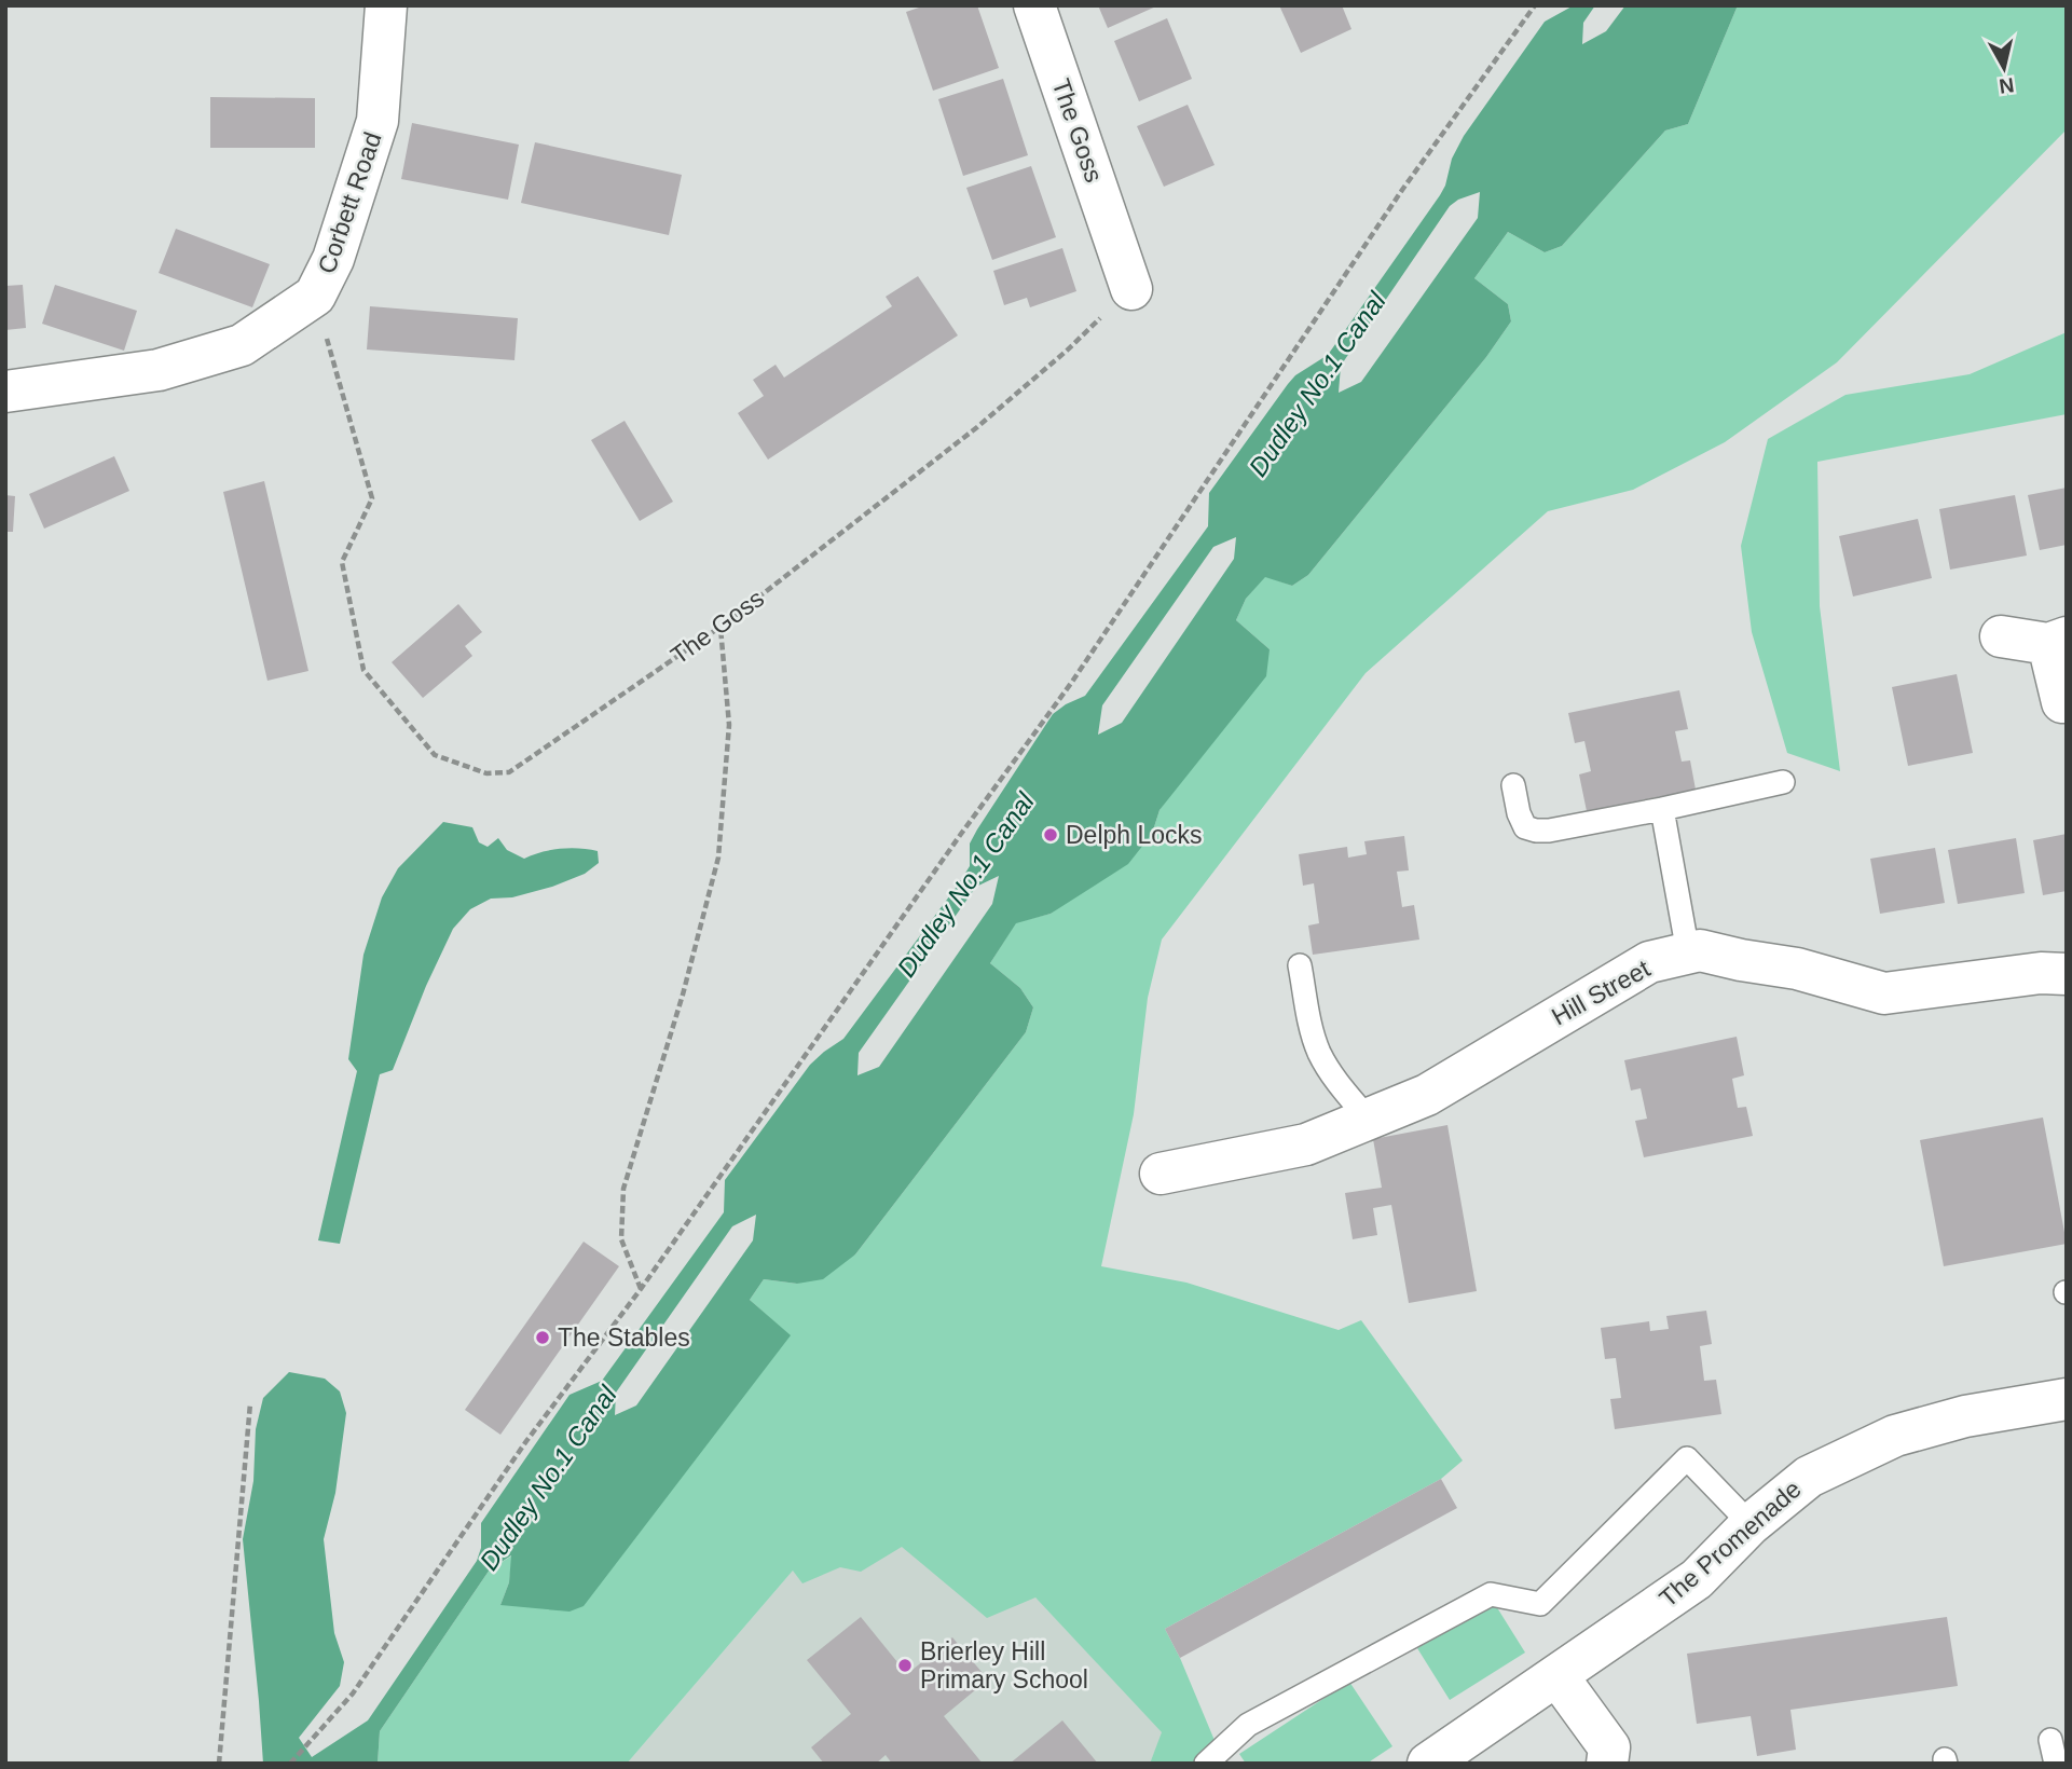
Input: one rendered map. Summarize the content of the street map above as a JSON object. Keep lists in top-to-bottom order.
{
  "streets": {
    "street": [
      "The Goss",
      "Corbett Road",
      "Hill Street",
      "The Promenade"
    ]
  },
  "crossings": [
    ["The Goss", "Corbett Road"]
  ],
  "water": ["Dudley No.1 Canal"],
  "places": ["Delph Locks", "The Stables", "Brierley Hill Primary School"],
  "north": "bottom"
}
